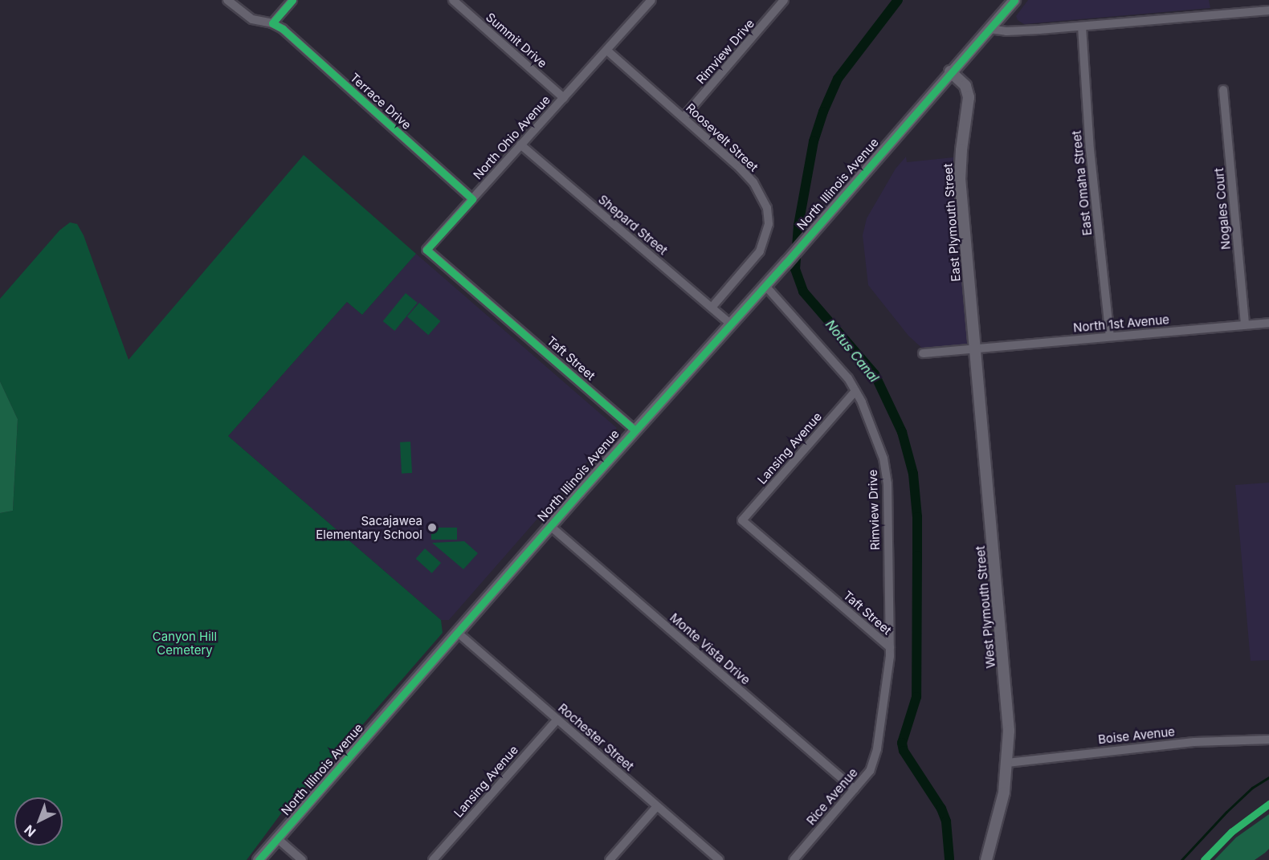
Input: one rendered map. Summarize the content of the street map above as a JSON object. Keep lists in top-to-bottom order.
{
  "streets": {
    "street": [
      "Summit Drive",
      "Rimview Drive",
      "Terrace Drive",
      "North Ohio Avenue",
      "Roosevelt Street",
      "East Omaha Street",
      "North Illinois Avenue",
      "Nogales Court",
      "East Plymouth Street",
      "Shepard Street",
      "North 1st Avenue",
      "Taft Street",
      "Lansing Avenue",
      "West Plymouth Street",
      "Monte Vista Drive",
      "Boise Avenue",
      "Rochester Street",
      "Rice Avenue"
    ]
  },
  "crossings": [
    ["Summit Drive", "North Ohio Avenue"],
    ["Rimview Drive", "Roosevelt Street"],
    ["Rimview Drive", "North Illinois Avenue"],
    ["Rimview Drive", "Taft Street"],
    ["Rimview Drive", "Lansing Avenue"],
    ["Rimview Drive", "Rice Avenue"],
    ["Terrace Drive", "North Ohio Avenue"],
    ["North Ohio Avenue", "Roosevelt Street"],
    ["North Ohio Avenue", "Shepard Street"],
    ["North Ohio Avenue", "Taft Street"],
    ["Roosevelt Street", "Shepard Street"],
    ["East Omaha Street", "North 1st Avenue"],
    ["North Illinois Avenue", "East Plymouth Street"],
    ["North Illinois Avenue", "Shepard Street"],
    ["North Illinois Avenue", "Taft Street"],
    ["North Illinois Avenue", "Monte Vista Drive"],
    ["North Illinois Avenue", "Rochester Street"],
    ["Nogales Court", "North 1st Avenue"],
    ["East Plymouth Street", "North 1st Avenue"],
    ["East Plymouth Street", "West Plymouth Street"],
    ["North 1st Avenue", "West Plymouth Street"],
    ["Taft Street", "Lansing Avenue"],
    ["Lansing Avenue", "Rochester Street"],
    ["West Plymouth Street", "Boise Avenue"],
    ["Monte Vista Drive", "Rice Avenue"]
  ],
  "water": ["Notus Canal"],
  "parks": ["Canyon Hill Cemetery"],
  "places": ["Sacajawea Elementary School"],
  "north": "bottom left"
}
